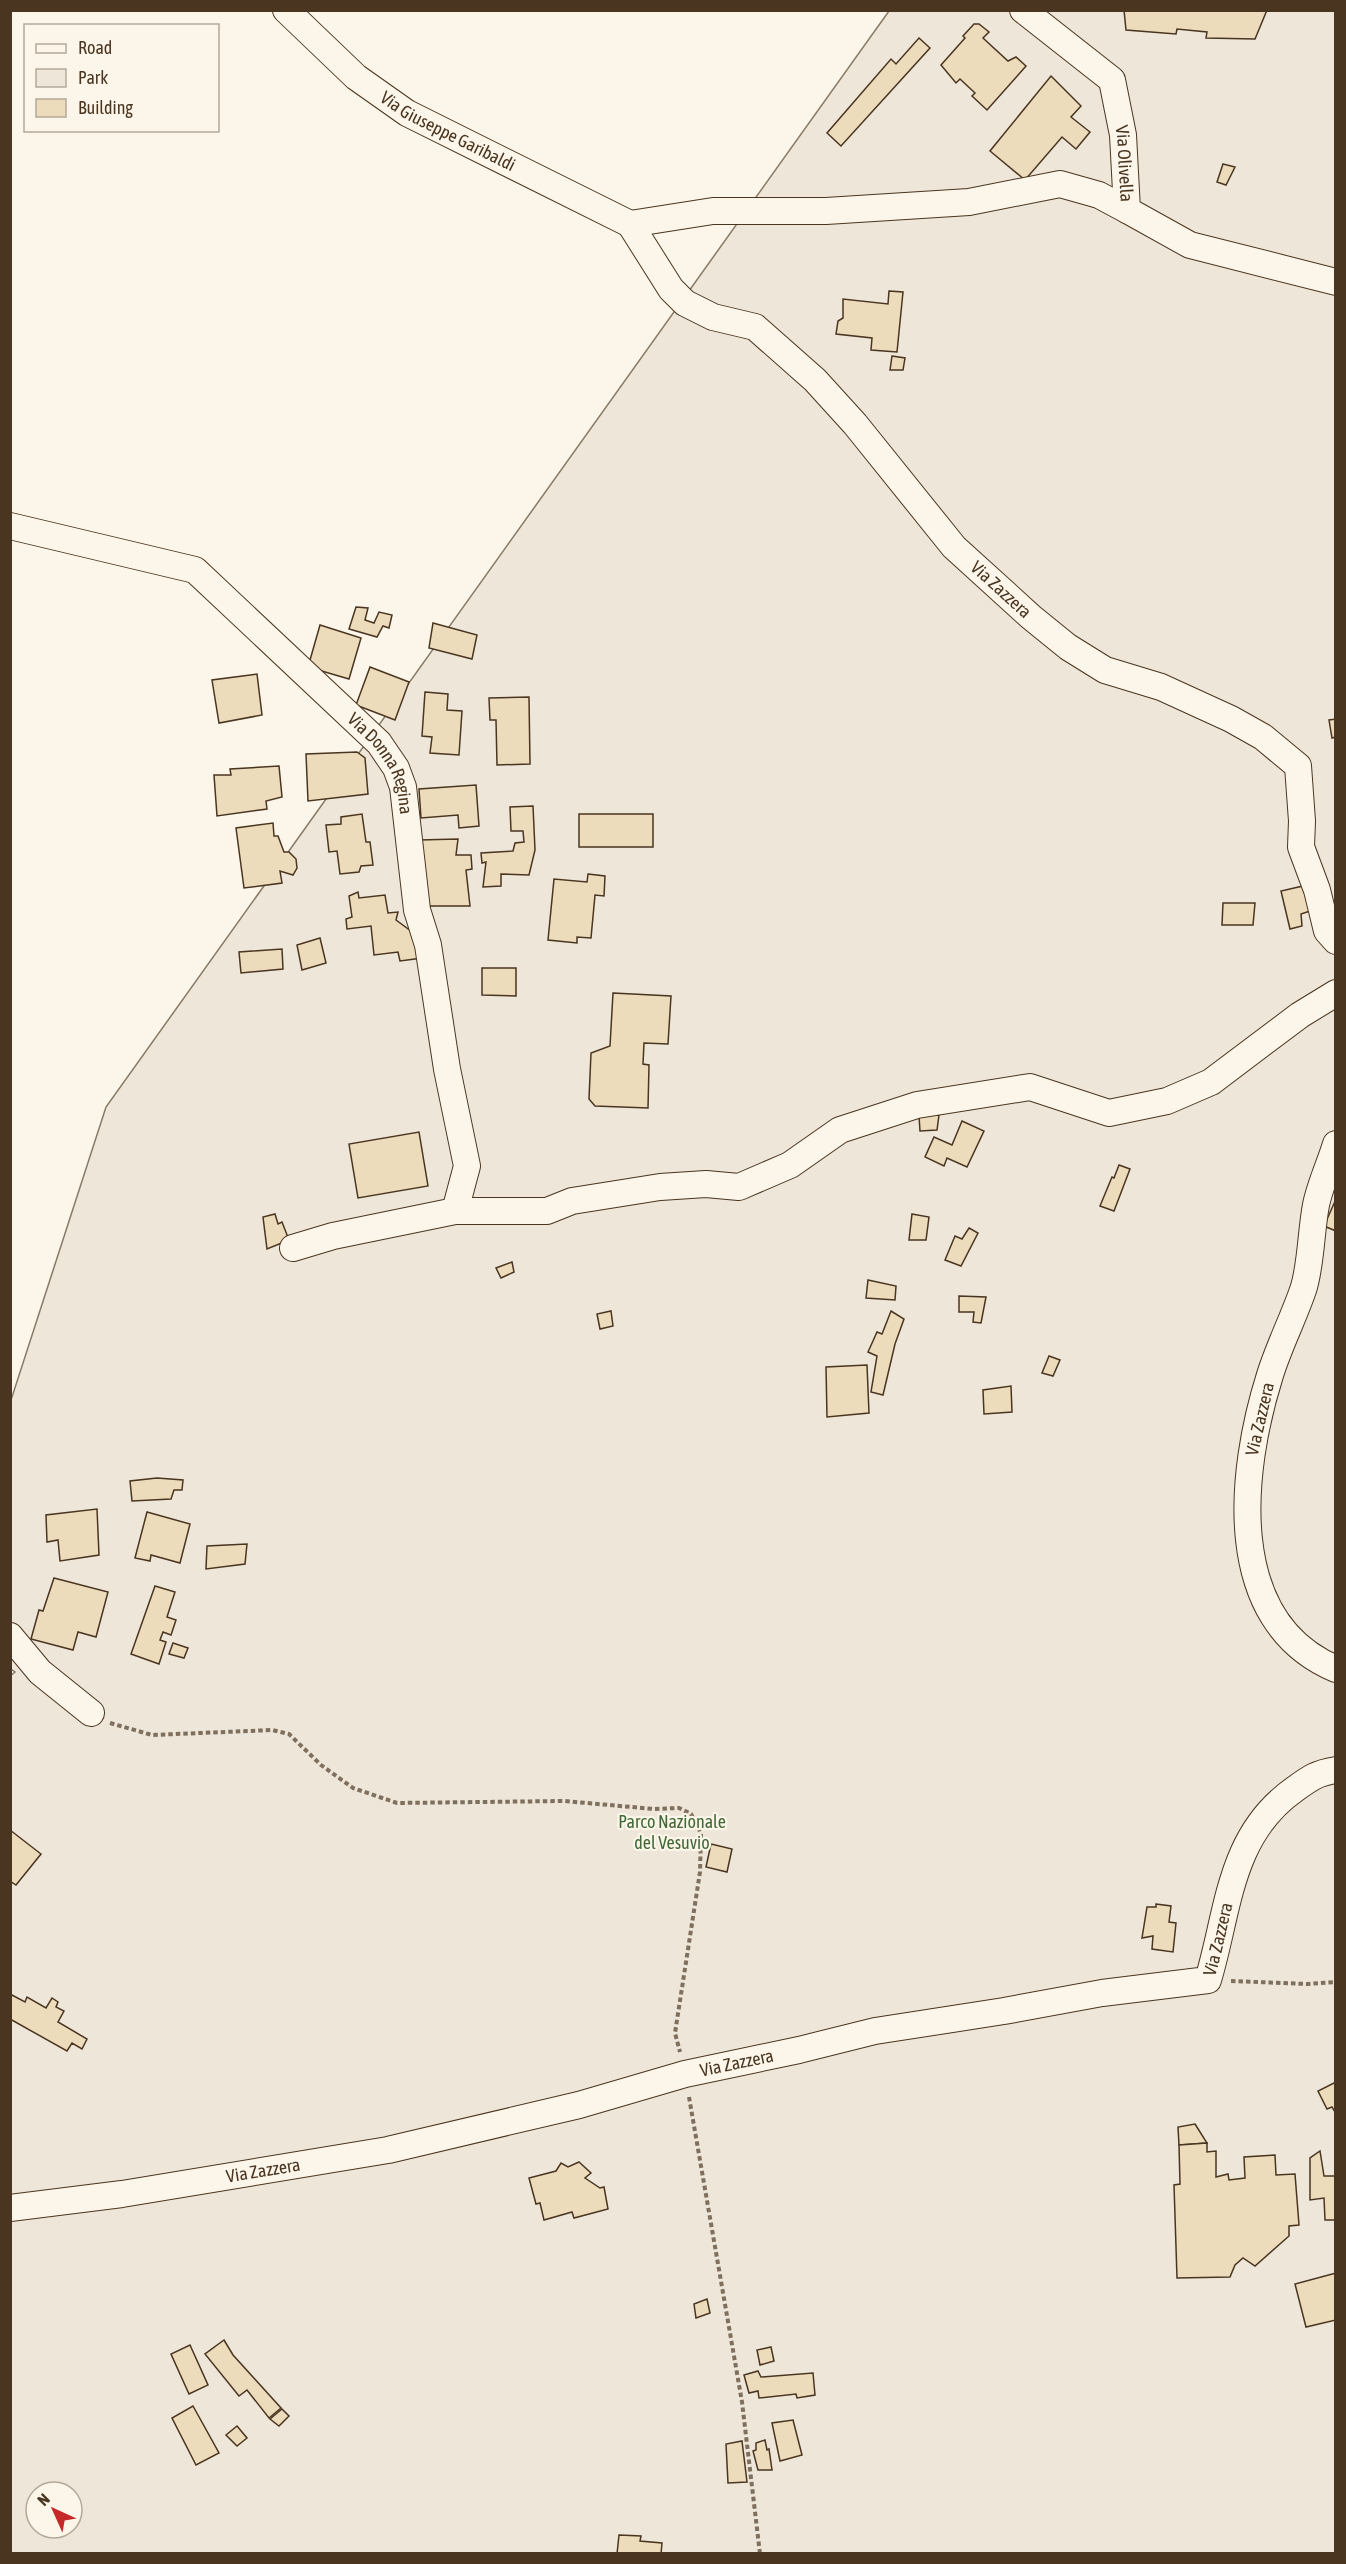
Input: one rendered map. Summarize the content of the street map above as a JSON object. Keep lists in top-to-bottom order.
{
  "streets": {
    "street": [
      "Via Giuseppe Garibaldi",
      "Via Olivella",
      "Via Zazzera",
      "Via Donna Regina"
    ]
  },
  "crossings": [
    ["Via Giuseppe Garibaldi", "Via Zazzera"]
  ],
  "parks": ["Parco Nazionale del Vesuvio"],
  "legend": ["Road", "Park", "Building"],
  "north": "top left"
}
